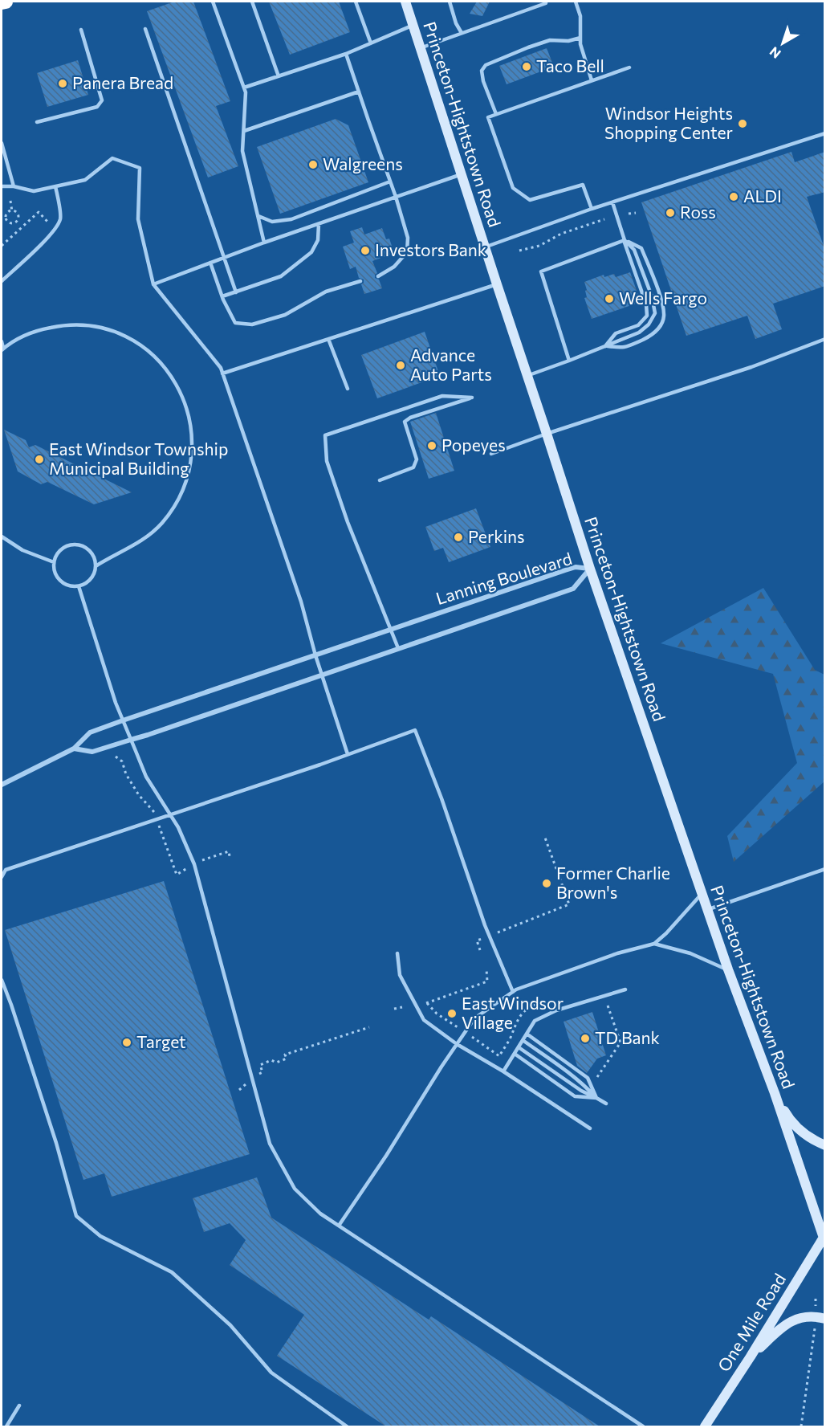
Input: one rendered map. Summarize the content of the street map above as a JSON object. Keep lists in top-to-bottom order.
{
  "streets": {
    "main road": ["Princeton-Hightstown Road", "One Mile Road"],
    "street": ["Lanning Boulevard"]
  },
  "crossings": [
    ["Princeton-Hightstown Road", "Lanning Boulevard"],
    ["Princeton-Hightstown Road", "One Mile Road"]
  ],
  "places": [
    "Taco Bell",
    "Panera Bread",
    "Windsor Heights Shopping Center",
    "Walgreens",
    "ALDI",
    "Ross",
    "Investors Bank",
    "Wells Fargo",
    "Advance Auto Parts",
    "Popeyes",
    "East Windsor Township Municipal Building",
    "Perkins",
    "Former Charlie Brown's",
    "East Windsor Village",
    "TD Bank",
    "Target"
  ],
  "north": "bottom left"
}
